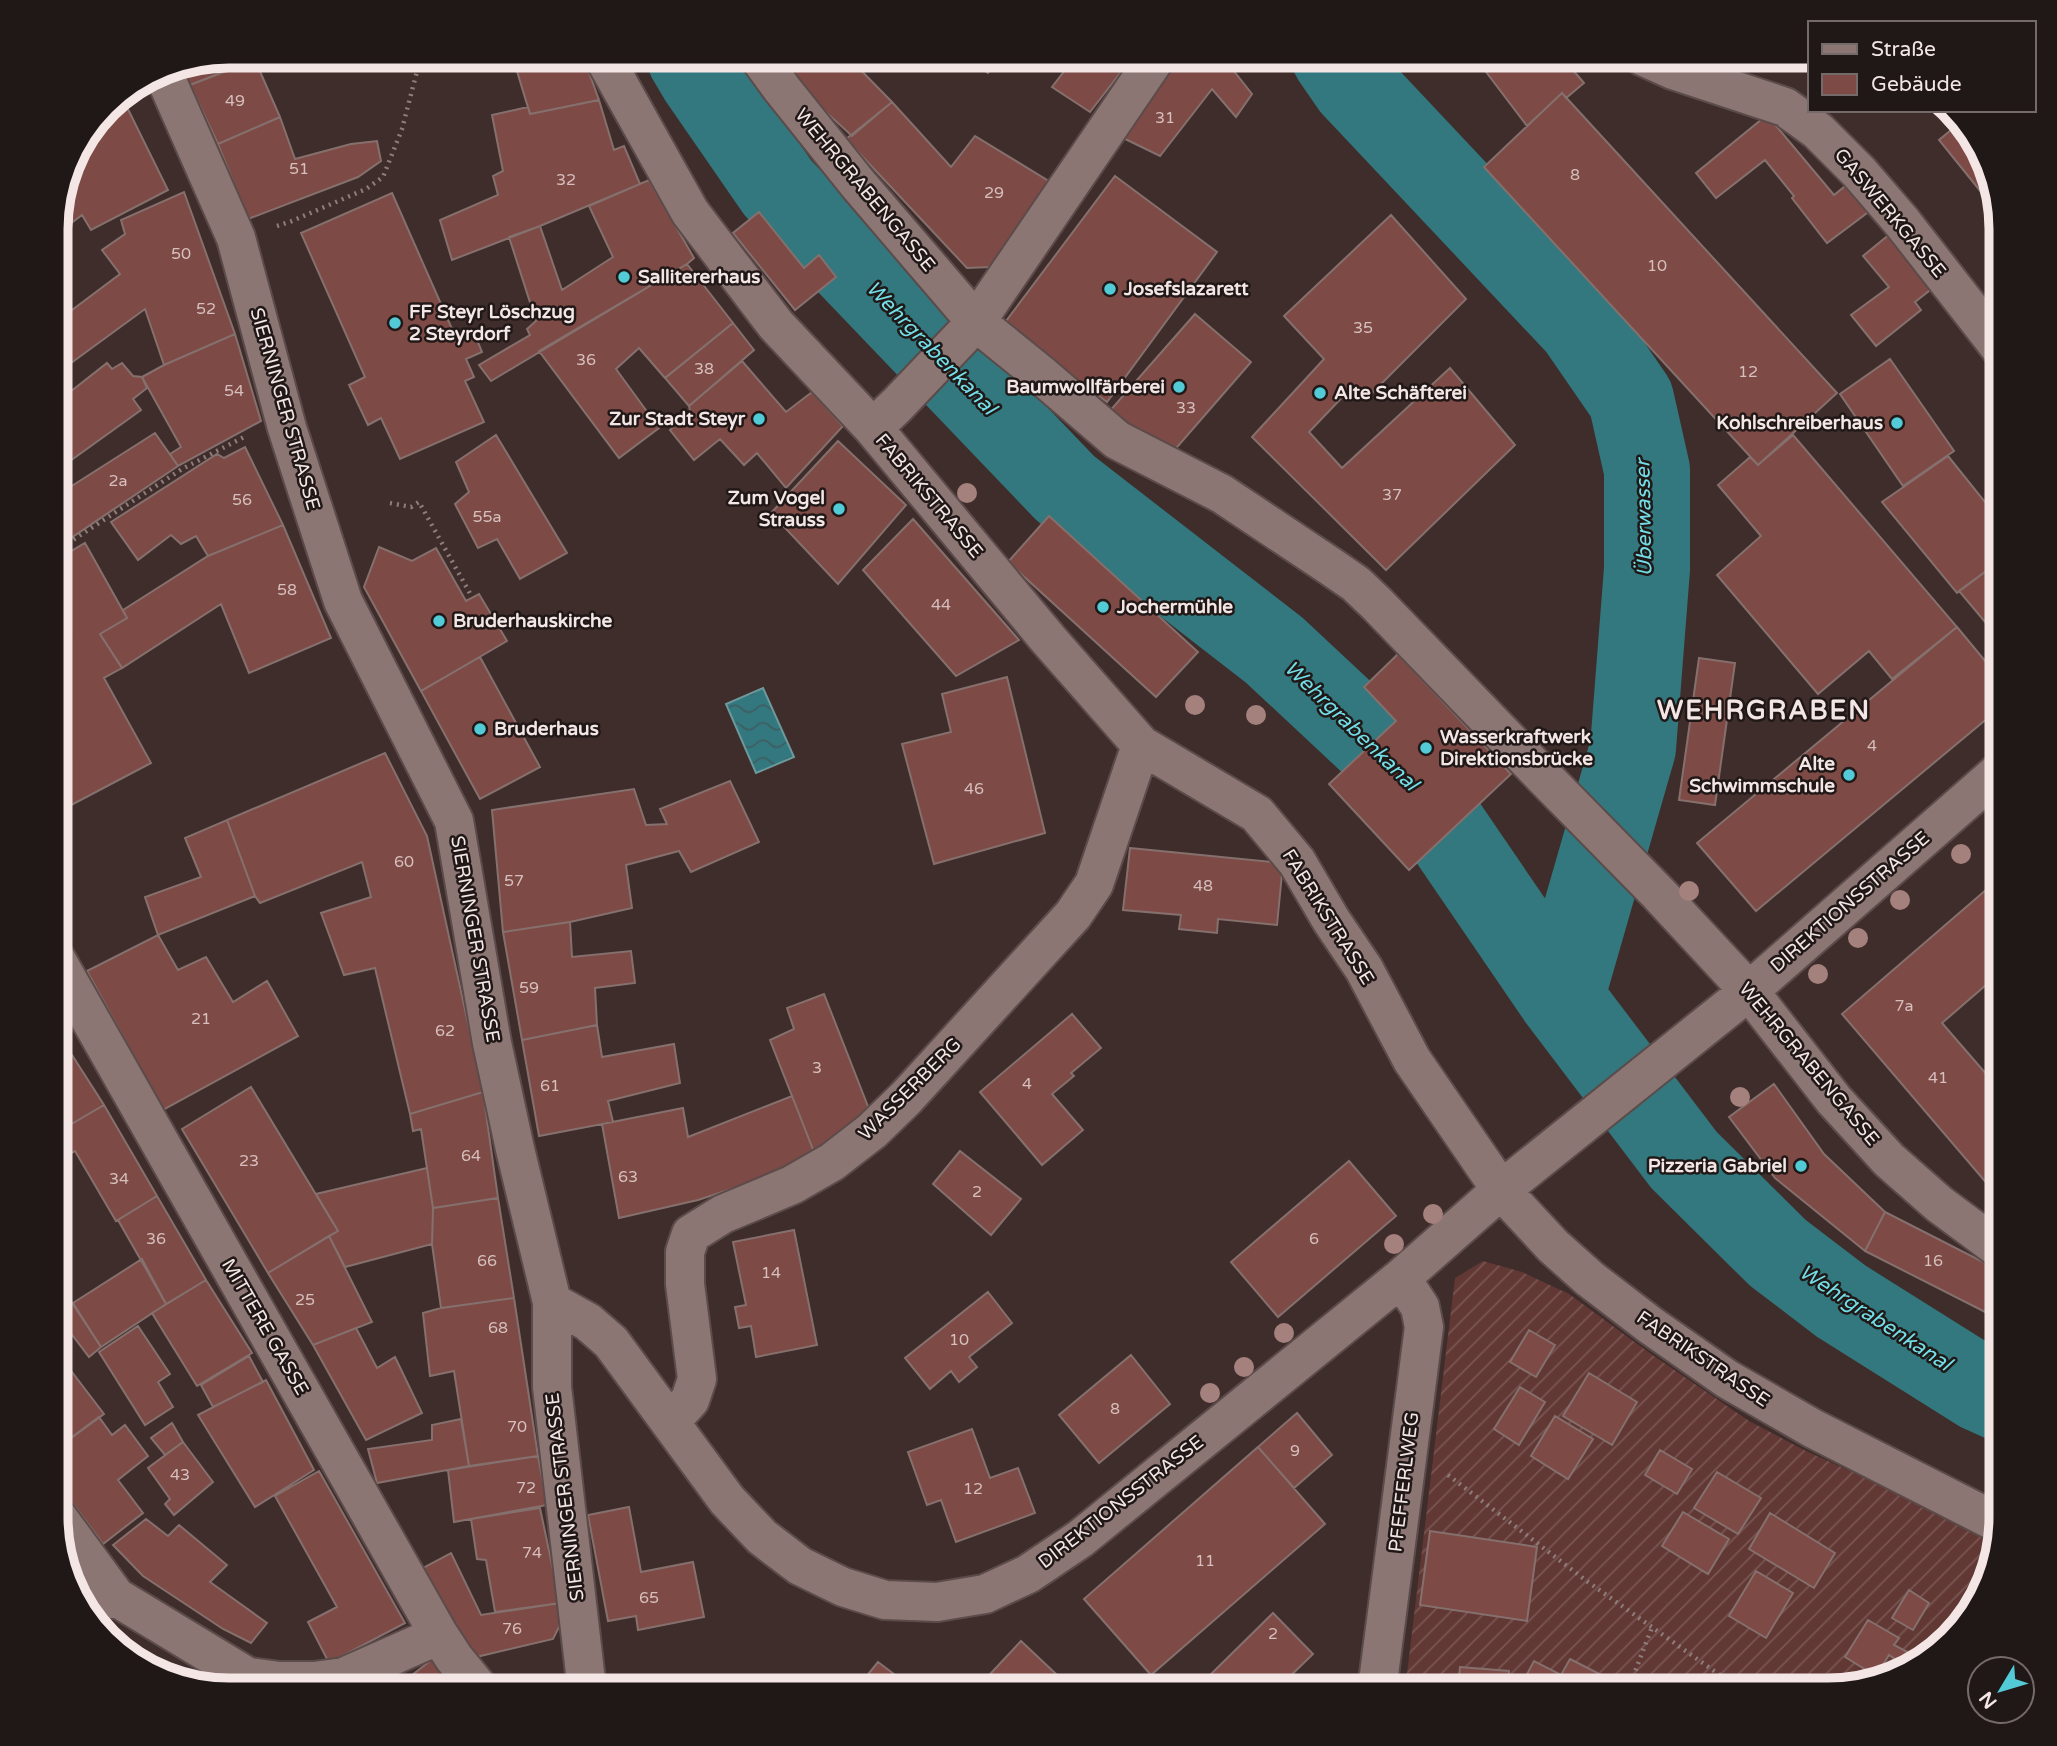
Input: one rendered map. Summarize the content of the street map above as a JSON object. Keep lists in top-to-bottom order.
{
  "streets": {
    "street": [
      "WEHRGRABENGASSE",
      "GASWERKGASSE",
      "SIERNINGER STRASSE",
      "FABRIKSTRASSE",
      "DIREKTIONSSTRASSE",
      "WASSERBERG",
      "MITTERE GASSE",
      "PFEFFERLWEG"
    ]
  },
  "crossings": [
    ["WEHRGRABENGASSE", "DIREKTIONSSTRASSE"],
    ["SIERNINGER STRASSE", "DIREKTIONSSTRASSE"],
    ["FABRIKSTRASSE", "DIREKTIONSSTRASSE"],
    ["FABRIKSTRASSE", "WASSERBERG"],
    ["DIREKTIONSSTRASSE", "WASSERBERG"],
    ["DIREKTIONSSTRASSE", "PFEFFERLWEG"]
  ],
  "districts": ["WEHRGRABEN"],
  "water": ["Wehrgrabenkanal", "Überwasser"],
  "places": [
    "Sallitererhaus",
    "Josefslazarett",
    "FF Steyr Löschzug 2 Steyrdorf",
    "Baumwollfärberei",
    "Alte Schäfterei",
    "Zur Stadt Steyr",
    "Kohlschreiberhaus",
    "Zum Vogel Strauss",
    "Jochermühle",
    "Bruderhauskirche",
    "Bruderhaus",
    "Wasserkraftwerk Direktionsbrücke",
    "Alte Schwimmschule",
    "Pizzeria Gabriel"
  ],
  "house_numbers": [
    "49",
    "31",
    "51",
    "8",
    "32",
    "29",
    "50",
    "10",
    "52",
    "35",
    "36",
    "38",
    "12",
    "54",
    "33",
    "2a",
    "37",
    "56",
    "55a",
    "58",
    "44",
    "4",
    "46",
    "60",
    "57",
    "48",
    "59",
    "7a",
    "21",
    "62",
    "3",
    "41",
    "4",
    "61",
    "64",
    "23",
    "63",
    "34",
    "2",
    "36",
    "6",
    "66",
    "16",
    "14",
    "25",
    "68",
    "10",
    "8",
    "70",
    "9",
    "43",
    "72",
    "12",
    "74",
    "11",
    "65",
    "76",
    "2"
  ],
  "legend": ["Straße", "Gebäude"],
  "north": "bottom left"
}
